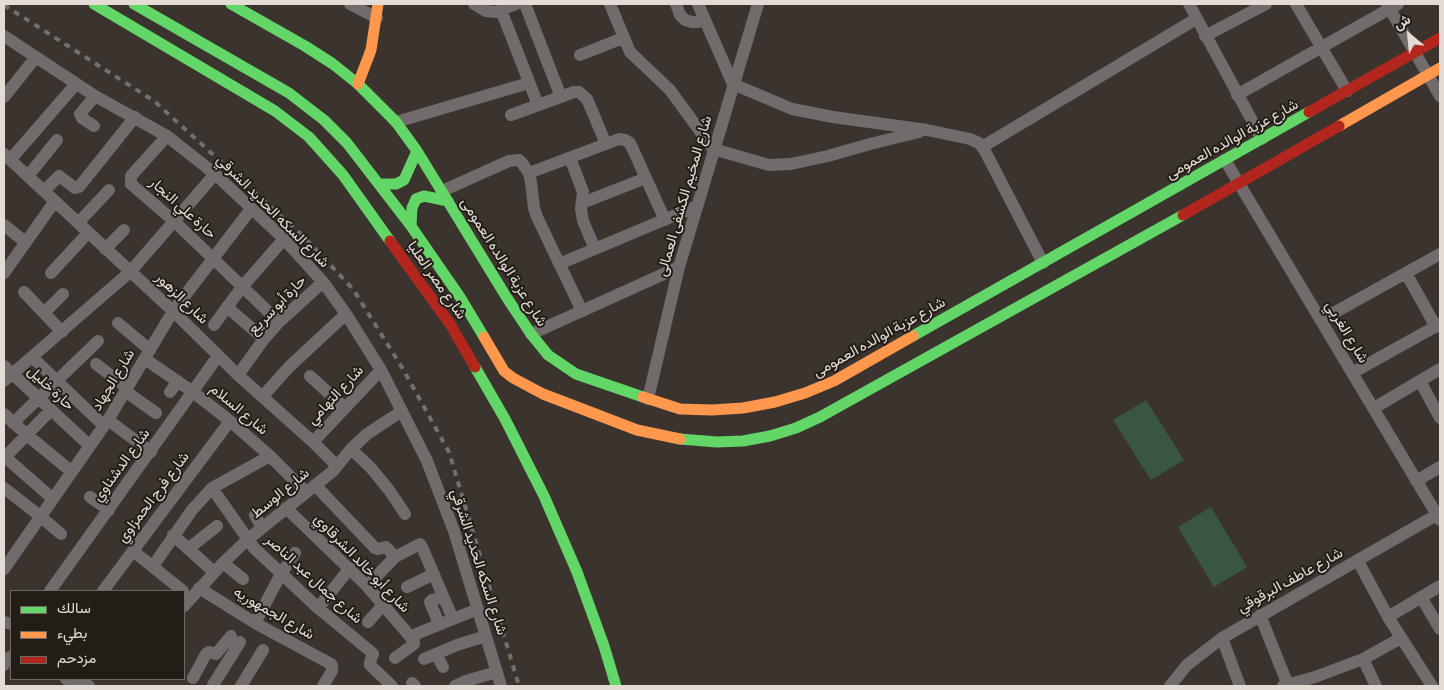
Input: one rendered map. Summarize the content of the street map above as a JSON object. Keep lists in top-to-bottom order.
{
  "streets": {
    "street": [
      "شارع عزبة الوالده العمومى",
      "شارع المخيم الكشفى العمالى",
      "حارة علي النجار",
      "شارع السكه الحديد الشرقي",
      "شارع مصر العليا",
      "شارع الزهور",
      "حارة أبو سريع",
      "شارع الغربي",
      "شارع الجهاد",
      "حارة خليل",
      "شارع التهامي",
      "شارع السلام",
      "شارع الدشناوي",
      "شارع الوسط",
      "شارع فرج الحمزاوي",
      "شارع أبو خالد الشرقاوي",
      "شارع جمال عبد الناصر",
      "شارع عاطف البرقوقي",
      "شارع الجمهوريه"
    ]
  },
  "crossings": [
    ["شارع عزبة الوالده العمومى", "شارع المخيم الكشفى العمالى"],
    ["شارع عزبة الوالده العمومى", "شارع مصر العليا"],
    ["شارع عزبة الوالده العمومى", "شارع الغربي"],
    ["حارة علي النجار", "شارع السكه الحديد الشرقي"],
    ["حارة علي النجار", "حارة أبو سريع"],
    ["حارة علي النجار", "شارع الجهاد"],
    ["شارع السكه الحديد الشرقي", "حارة أبو سريع"],
    ["شارع السكه الحديد الشرقي", "شارع الجهاد"],
    ["شارع السكه الحديد الشرقي", "شارع التهامي"],
    ["شارع السكه الحديد الشرقي", "شارع الوسط"],
    ["شارع الزهور", "حارة أبو سريع"],
    ["شارع الزهور", "شارع الجهاد"],
    ["شارع الزهور", "شارع التهامي"],
    ["شارع الزهور", "شارع الدشناوي"],
    ["شارع الزهور", "شارع الوسط"],
    ["شارع الغربي", "شارع عاطف البرقوقي"],
    ["شارع الجهاد", "حارة خليل"],
    ["شارع الجهاد", "شارع السلام"],
    ["شارع السلام", "شارع الدشناوي"],
    ["شارع السلام", "شارع الوسط"],
    ["شارع السلام", "شارع فرج الحمزاوي"],
    ["شارع الوسط", "شارع أبو خالد الشرقاوي"],
    ["شارع الوسط", "شارع جمال عبد الناصر"],
    ["شارع الوسط", "شارع الجمهوريه"],
    ["شارع فرج الحمزاوي", "شارع الجمهوريه"]
  ],
  "legend": ["سالك", "بطيء", "مزدحم"],
  "north": "top left"
}
